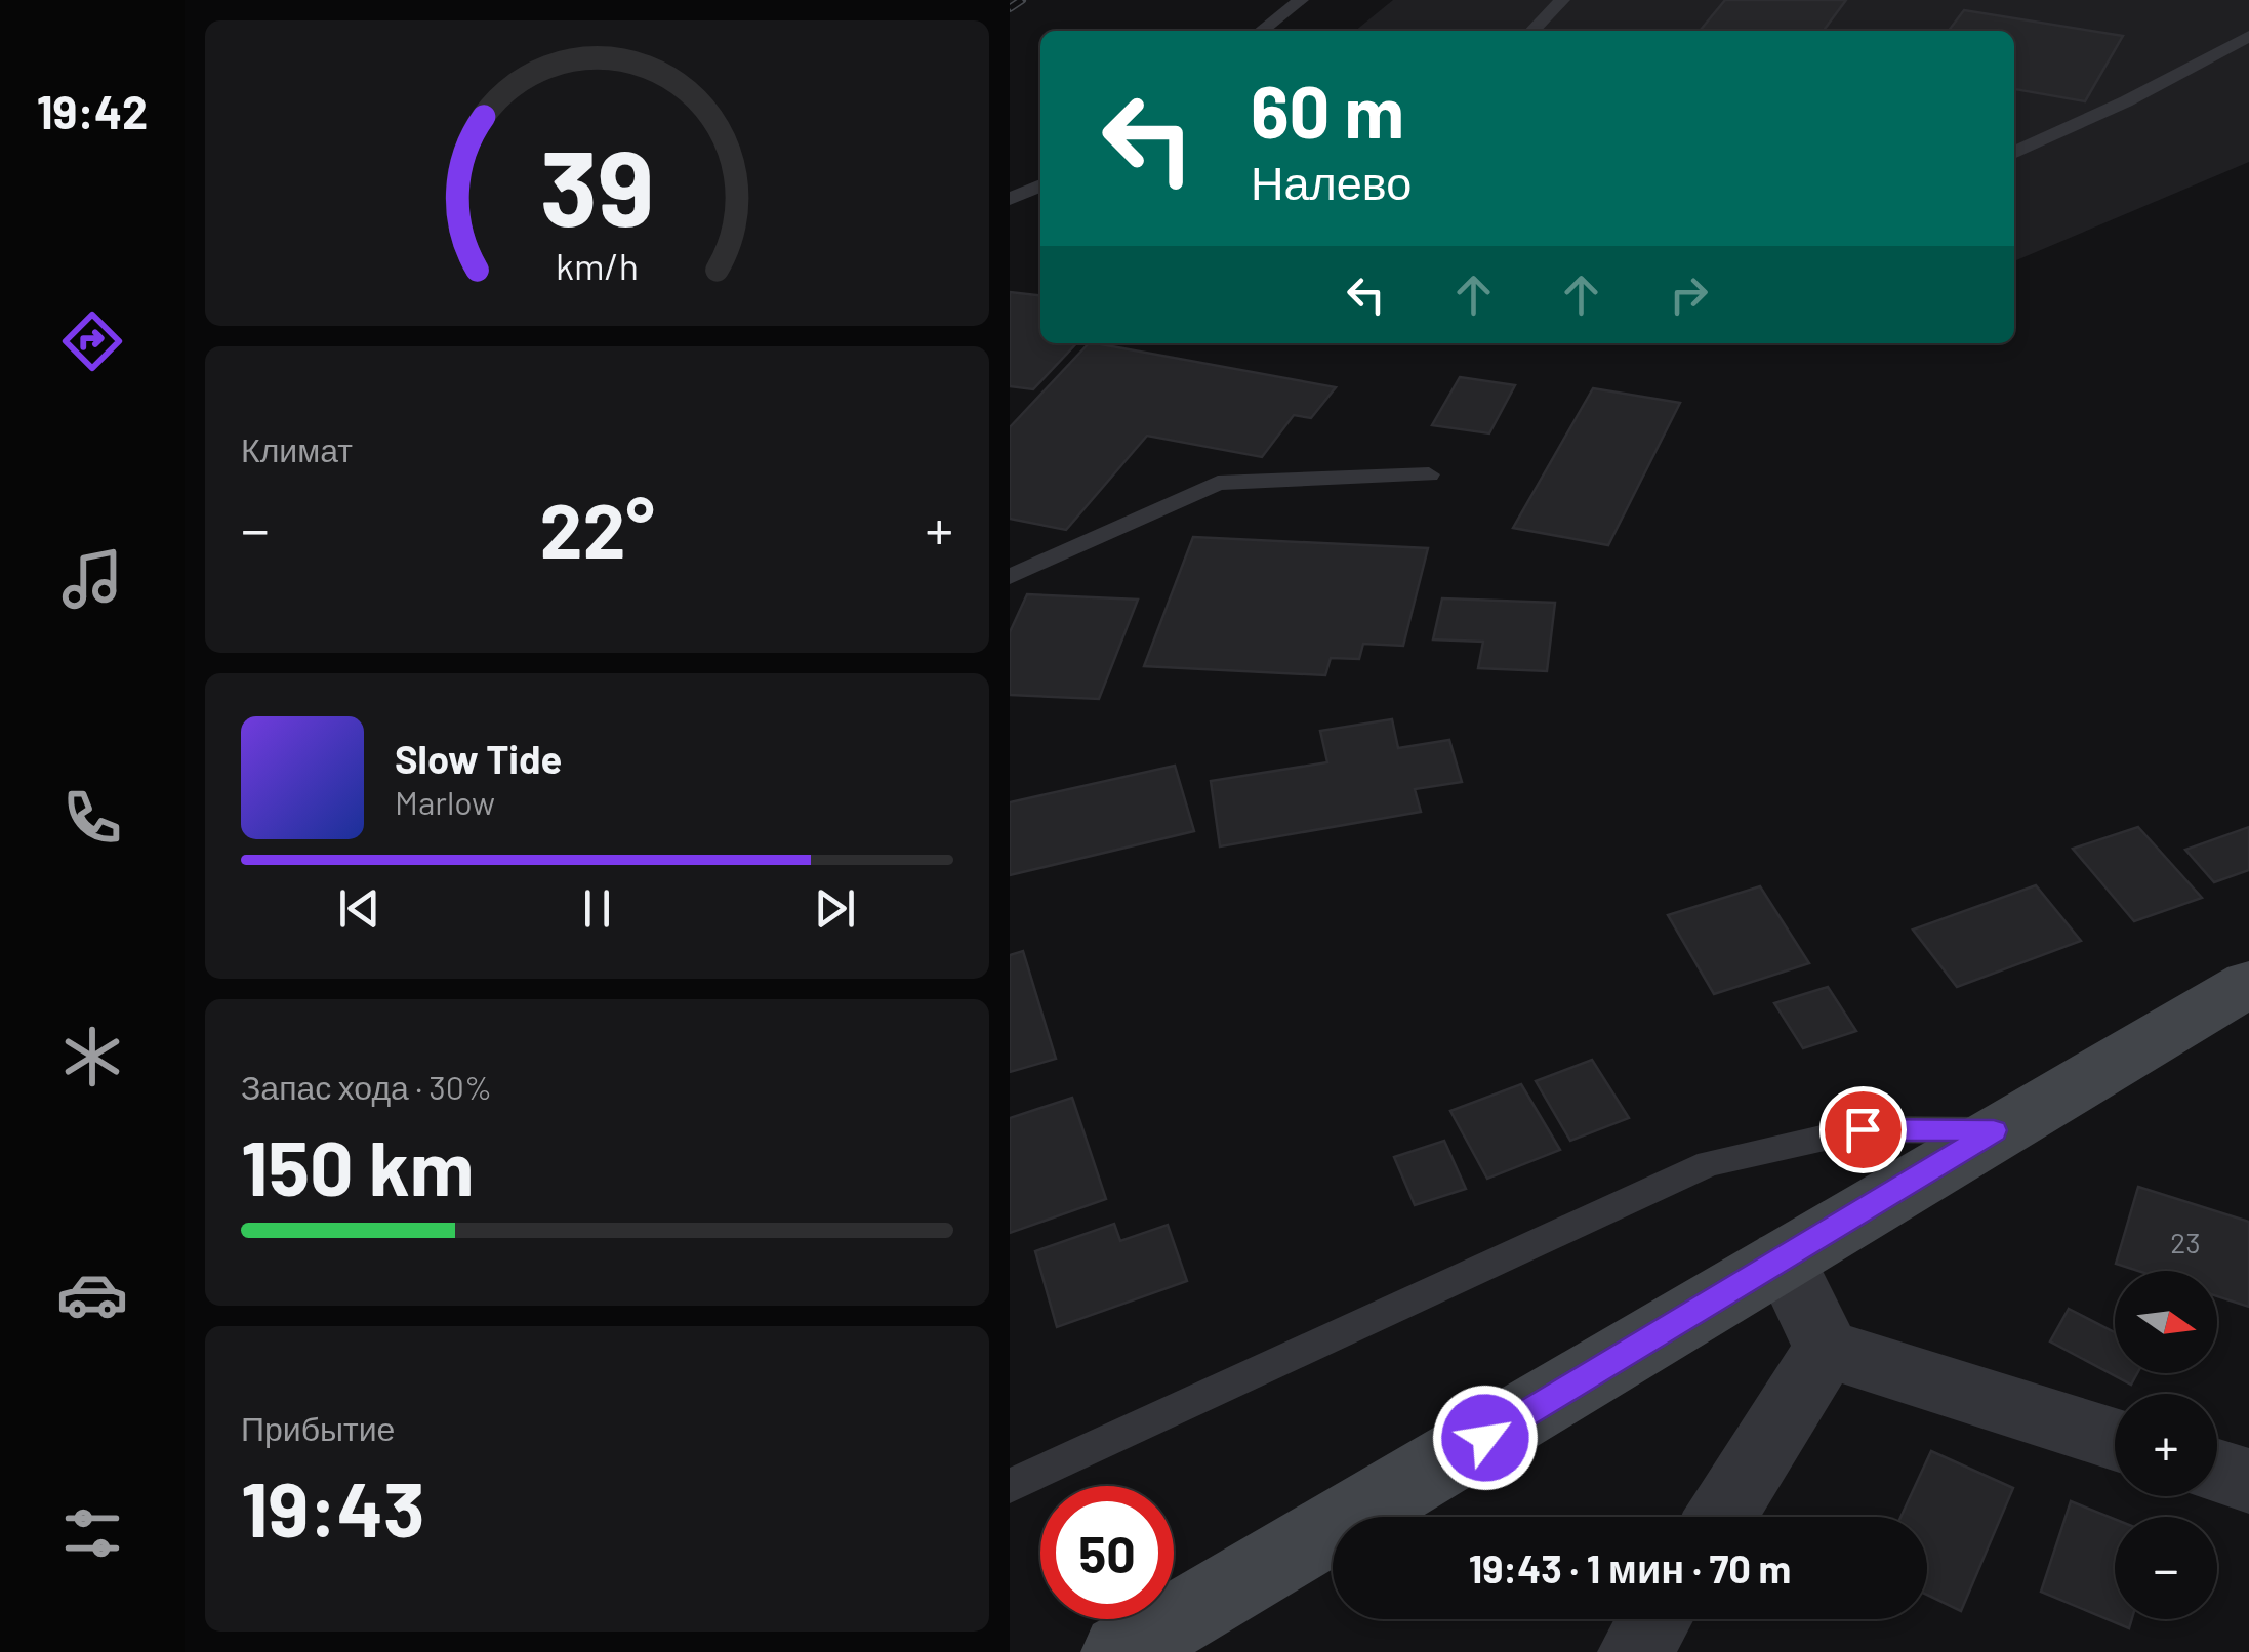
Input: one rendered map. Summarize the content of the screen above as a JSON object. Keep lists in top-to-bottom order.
{
  "house_numbers": ["23"],
  "north": "right",
  "page": {
    "tabs": "19:42",
    "turn": ["60 m", "Налево"],
    "tile": [
      "Климат",
      ["Запас хода · 30%", "150 km"],
      ["Прибытие", "19:43"]
    ],
    "heat": ["−", "22°", "+"],
    "song": ["Slow Tide", "Marlow"],
    "map_buttons": ["+", "−"],
    "limit": "50",
    "trip": "19:43 · 1 мин · 70 m",
    "gauge": ["39", "km/h"]
  }
}
